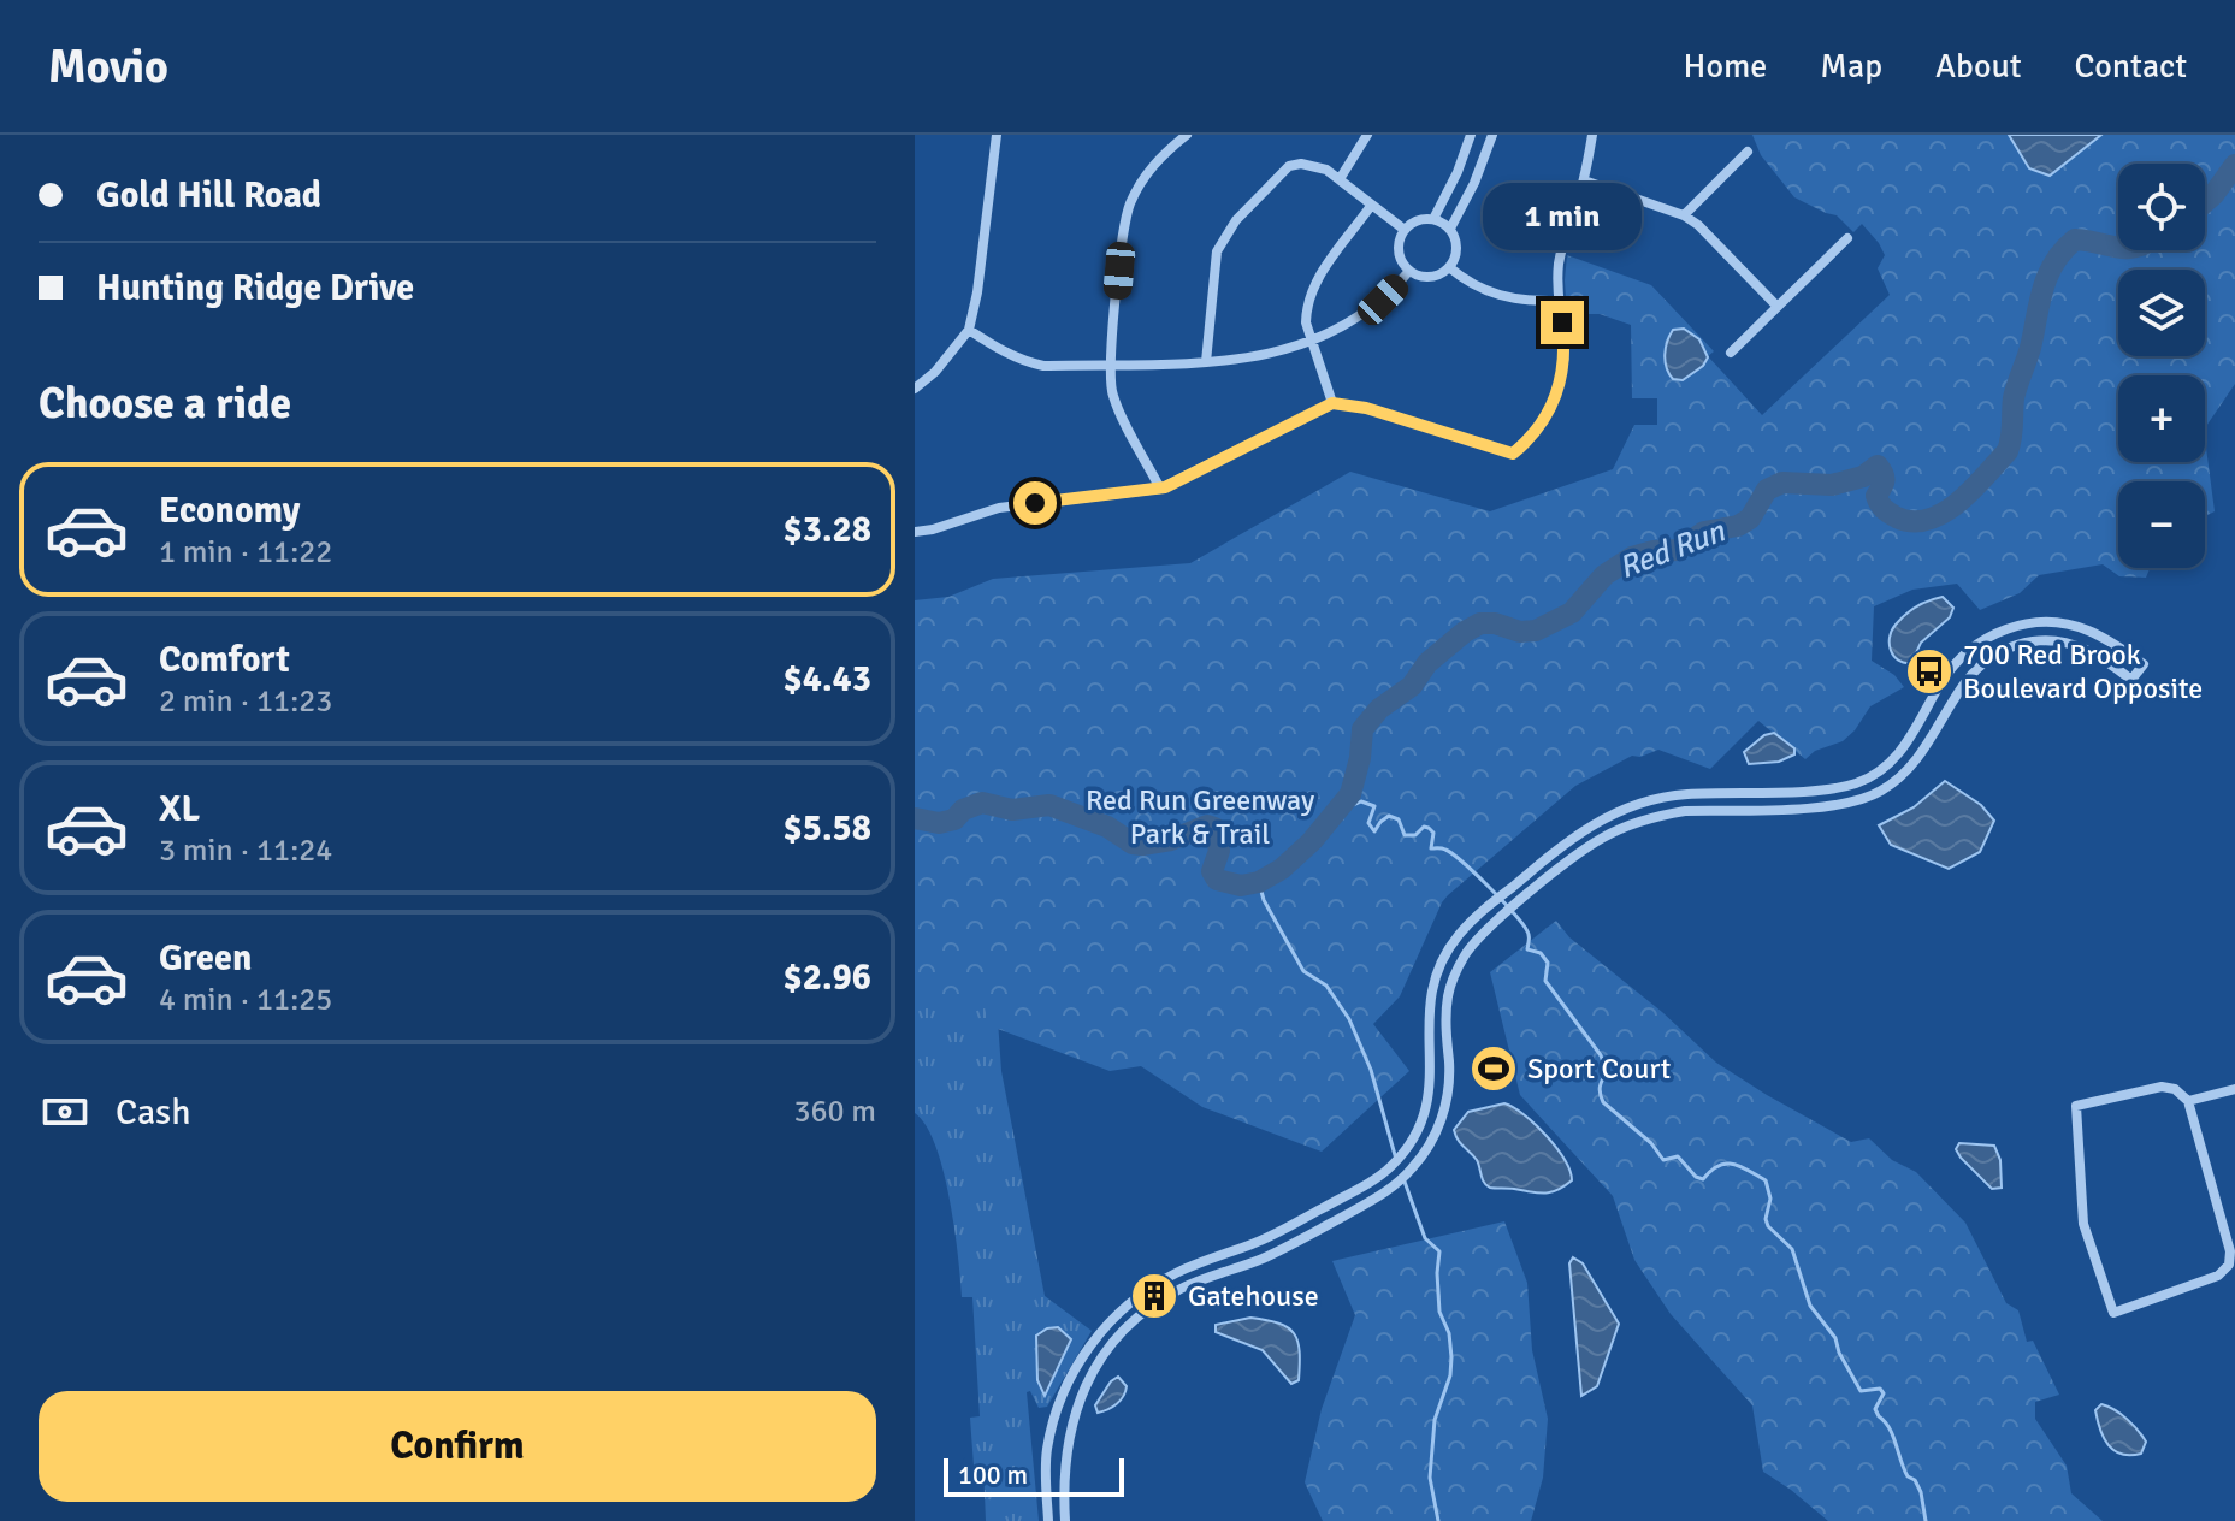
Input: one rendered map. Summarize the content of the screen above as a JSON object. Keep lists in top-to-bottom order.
{
  "water": ["Red Run"],
  "parks": ["Red Run Greenway Park & Trail"],
  "places": {
    "bus stop": ["700 Red Brook Boulevard Opposite"],
    "sports": ["Sport Court"],
    "building": ["Gatehouse"]
  },
  "scale_bar": "100 m",
  "page": {
    "header": "Movio",
    "nav": [
      "Home",
      "Map",
      "About",
      "Contact"
    ],
    "banner": ["Gold Hill Road", "Hunting Ridge Drive"],
    "map_buttons": ["+", "−"],
    "bubble": "1 min",
    "heading": "Choose a ride",
    "list": [
      {
        "name": "Economy",
        "note": "1 min · 11:22",
        "value": "$3.28"
      },
      {
        "name": "Comfort",
        "note": "2 min · 11:23",
        "value": "$4.43"
      },
      {
        "name": "XL",
        "note": "3 min · 11:24",
        "value": "$5.58"
      },
      {
        "name": "Green",
        "note": "4 min · 11:25",
        "value": "$2.96"
      }
    ],
    "pay": ["Cash", "360 m"],
    "buttons": "Confirm",
    "scale": "100 m"
  }
}
